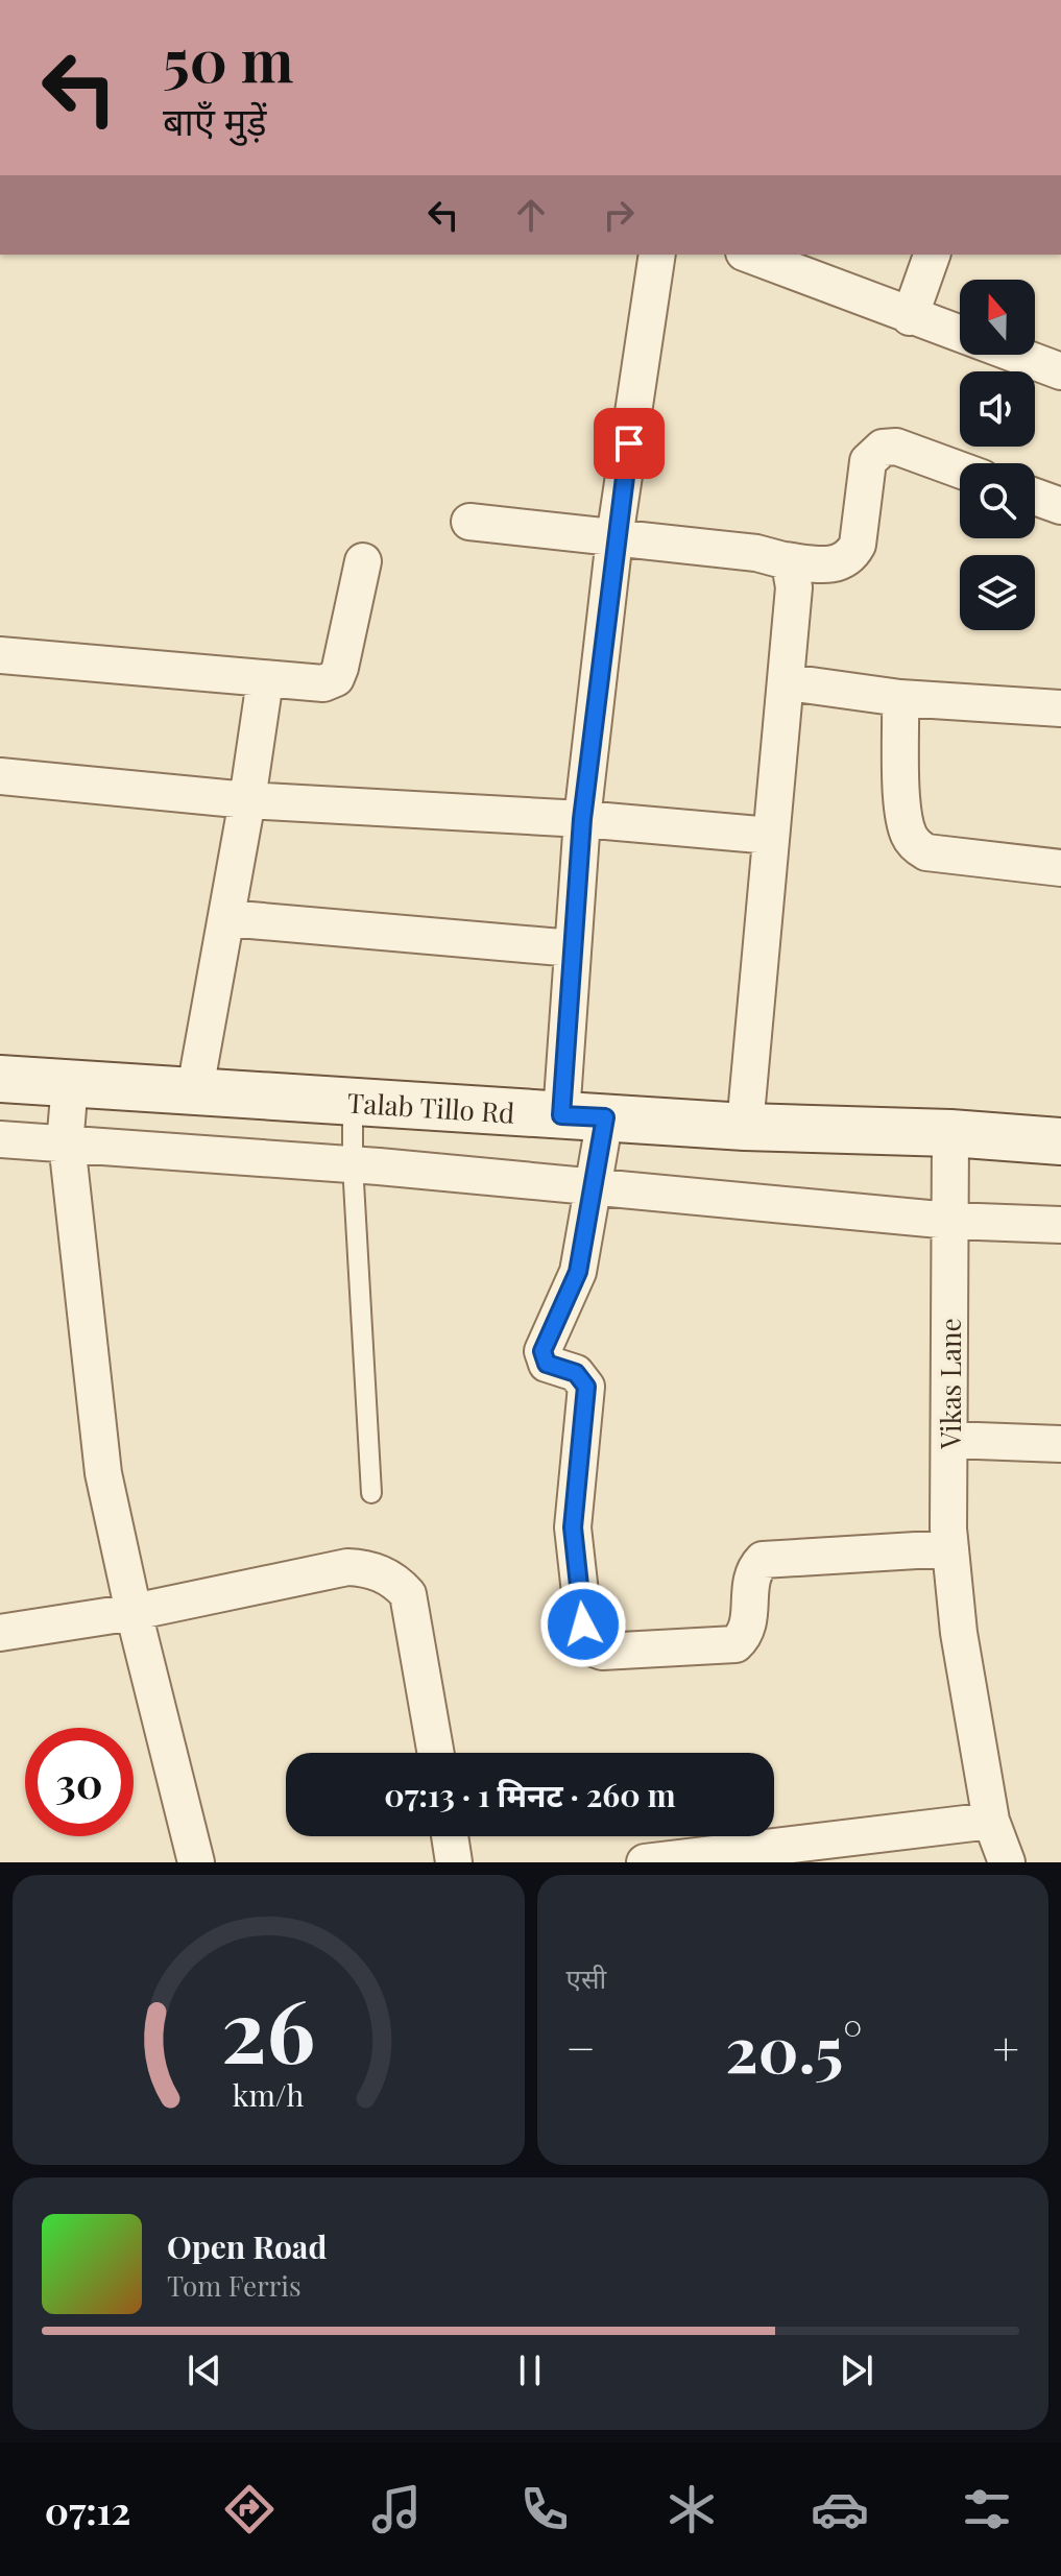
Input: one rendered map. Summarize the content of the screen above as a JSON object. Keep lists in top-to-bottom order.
{
  "streets": {
    "main road": ["Talab Tillo Rd"],
    "street": ["Vikas Lane"]
  },
  "crossings": [
    ["Talab Tillo Rd", "Vikas Lane"]
  ],
  "north": "top",
  "page": {
    "turn": ["50 m", "बाएँ मुड़ें"],
    "limit": "30",
    "trip": "07:13 · 1 मिनट · 260 m",
    "tile": "एसी",
    "heat": ["−", "20.5°", "+"],
    "song": ["Open Road", "Tom Ferris"],
    "tabs": "07:12",
    "gauge": ["26", "km/h"]
  }
}
